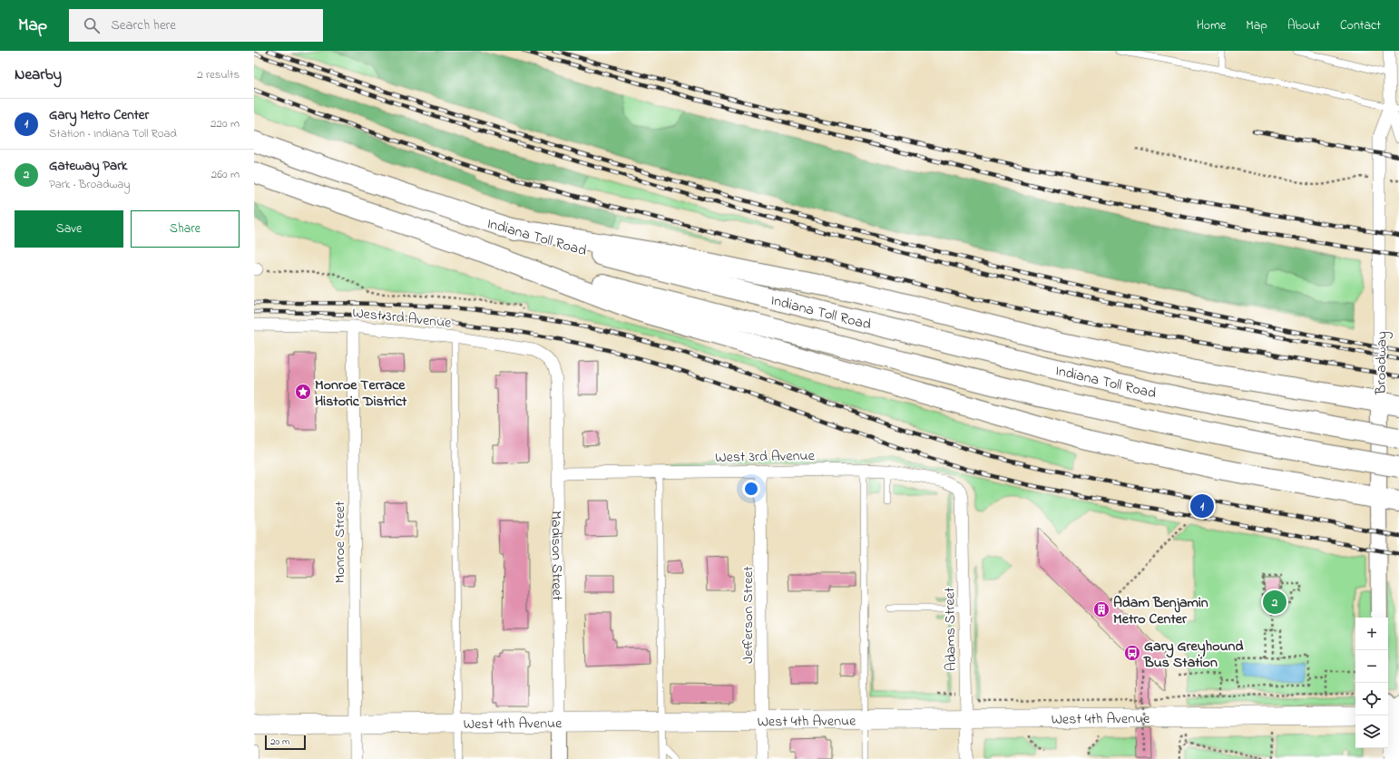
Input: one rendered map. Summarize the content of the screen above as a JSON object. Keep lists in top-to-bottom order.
{
  "streets": {
    "highway": ["Indiana Toll Road"],
    "main road": ["Broadway", "West 4th Avenue"],
    "street": [
      "West 3rd Avenue",
      "Monroe Street",
      "Madison Street",
      "Jefferson Street",
      "Adams Street"
    ]
  },
  "crossings": [
    ["West 3rd Avenue", "Monroe Street"],
    ["West 3rd Avenue", "Madison Street"],
    ["West 3rd Avenue", "Jefferson Street"],
    ["West 3rd Avenue", "Adams Street"],
    ["Monroe Street", "West 4th Avenue"],
    ["Madison Street", "West 4th Avenue"],
    ["Jefferson Street", "West 4th Avenue"],
    ["Adams Street", "West 4th Avenue"]
  ],
  "places": {
    "place": ["Monroe Terrace Historic District"],
    "building": ["Adam Benjamin Metro Center"],
    "bus stop": ["Gary Greyhound Bus Station"]
  },
  "scale_bar": "20 m",
  "page": {
    "header": "Map",
    "search": "Search here",
    "nav": [
      "Home",
      "Map",
      "About",
      "Contact"
    ],
    "heading": ["Nearby", "2 results"],
    "list": [
      {
        "mark": "1",
        "name": "Gary Metro Center",
        "note": "Station · Indiana Toll Road",
        "value": "220 m"
      },
      {
        "mark": "2",
        "name": "Gateway Park",
        "note": "Park · Broadway",
        "value": "260 m"
      }
    ],
    "buttons": ["Save", "Share"],
    "pins": ["1", "2"],
    "map_buttons": ["+", "−"],
    "scale": "20 m"
  }
}
